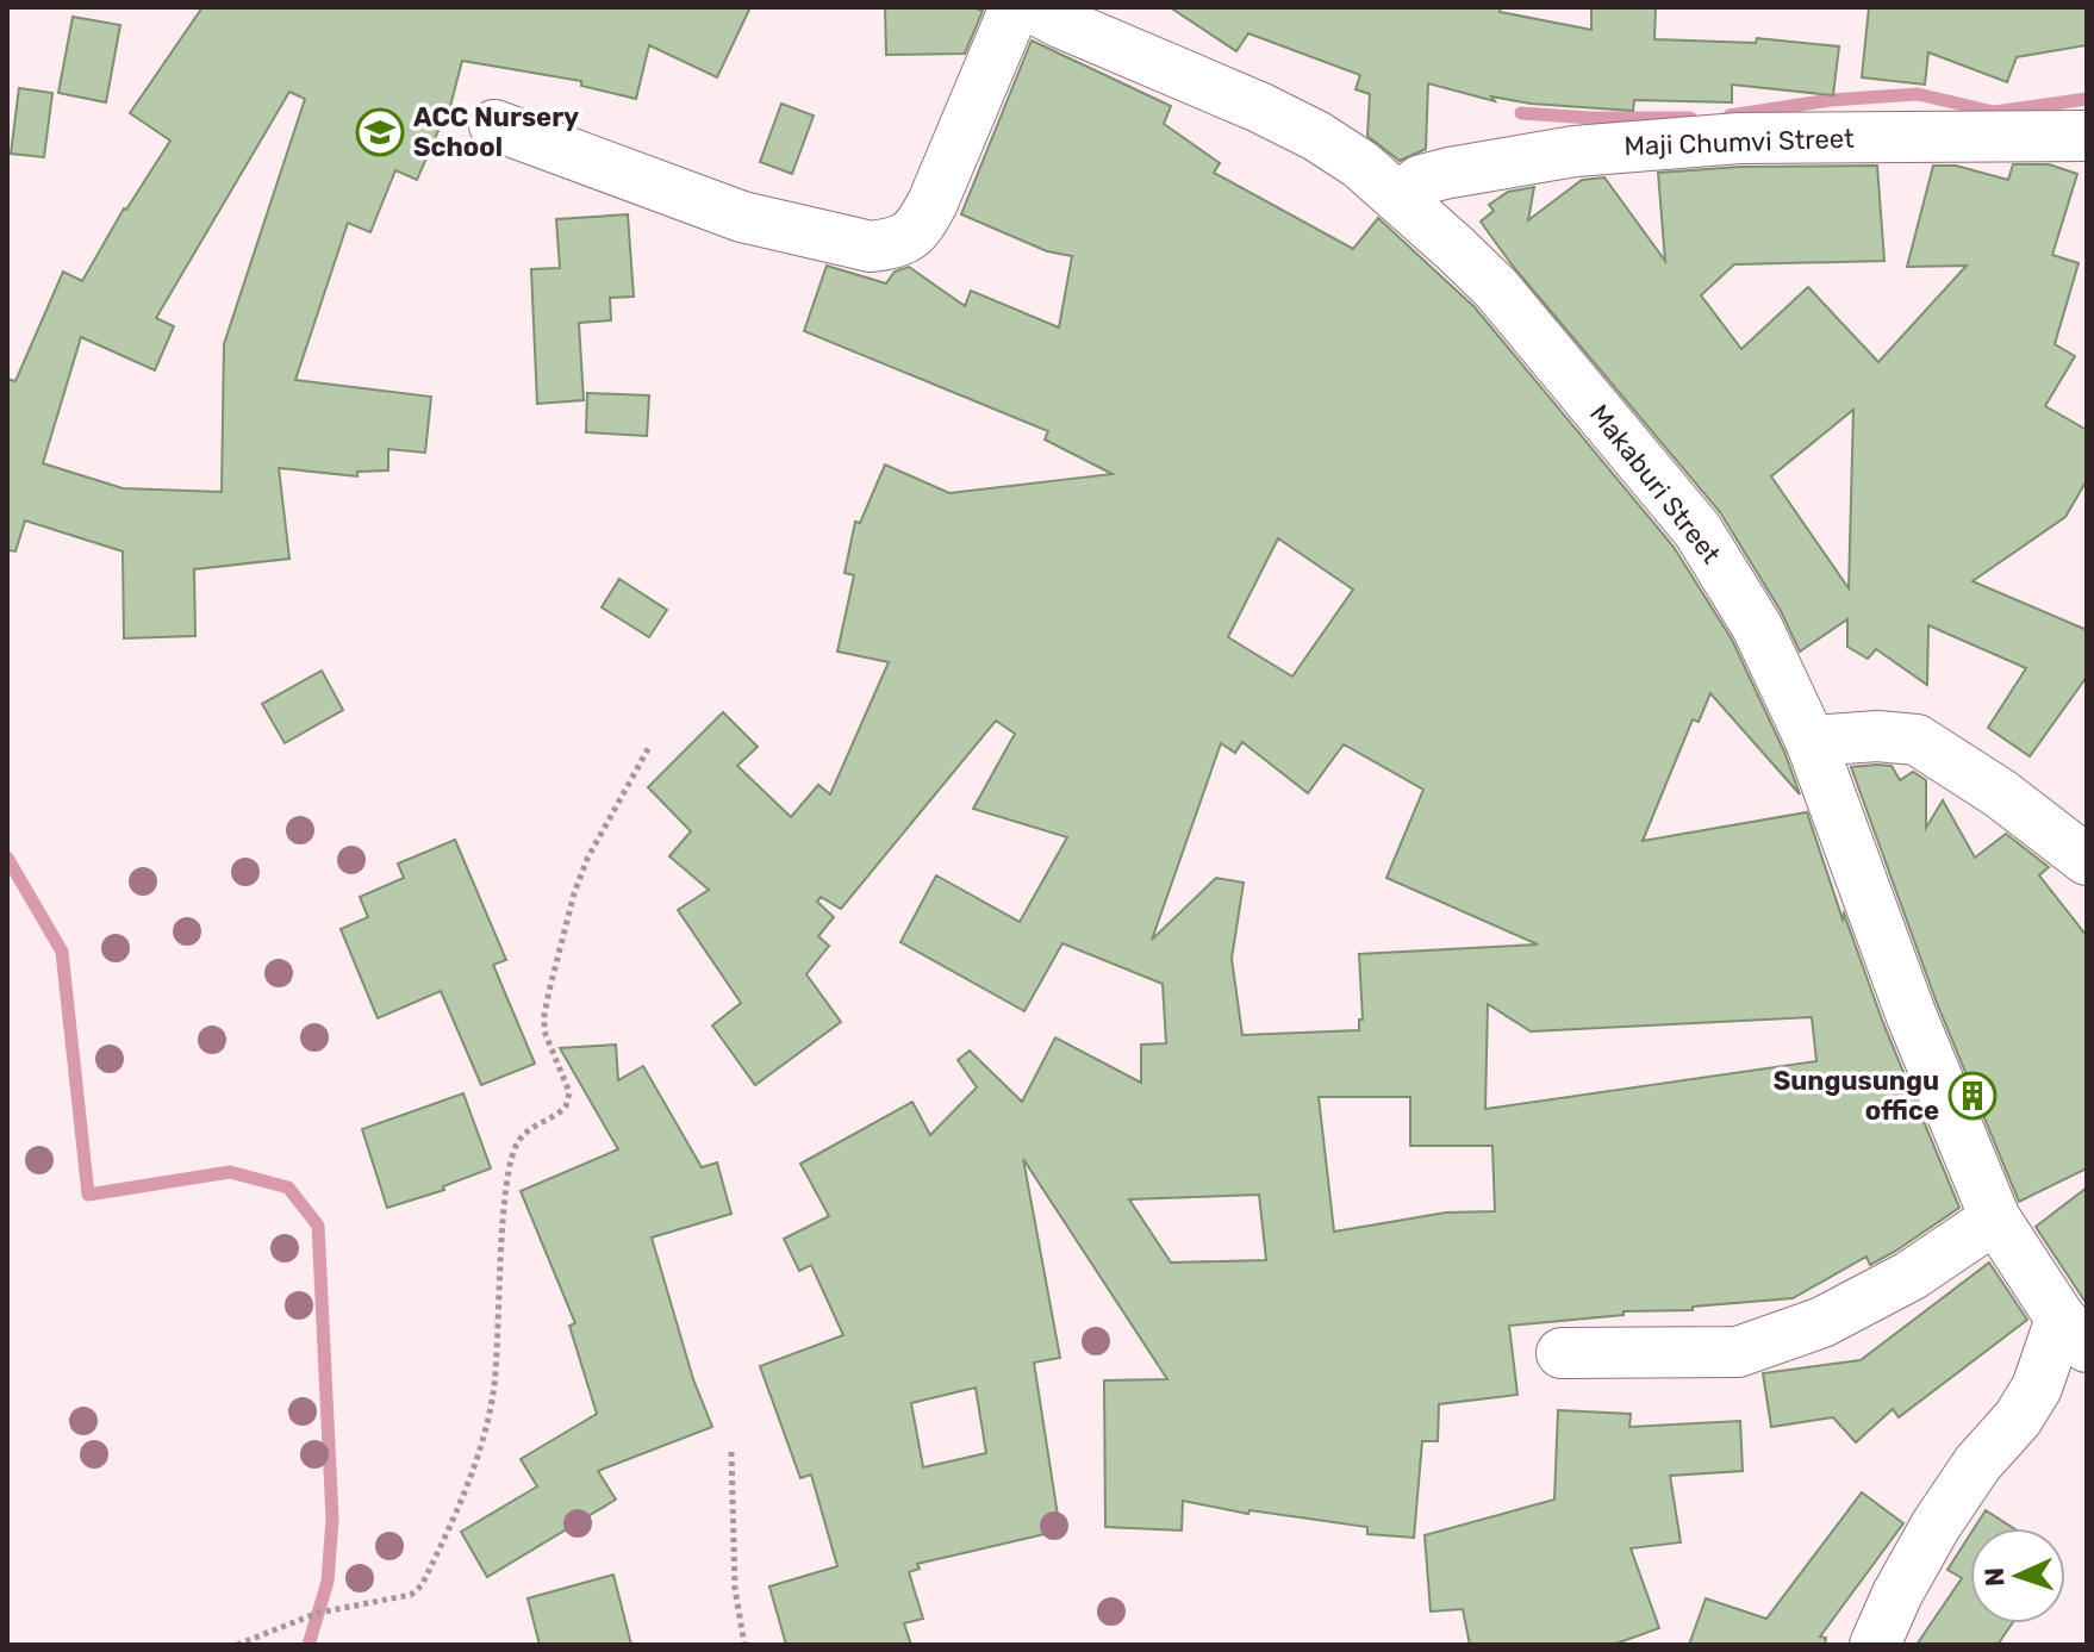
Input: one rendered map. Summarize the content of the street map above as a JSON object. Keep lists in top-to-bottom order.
{
  "streets": {
    "street": ["Maji Chumvi Street", "Makaburi Street"]
  },
  "crossings": [
    ["Maji Chumvi Street", "Makaburi Street"]
  ],
  "places": {
    "school or university": ["ACC Nursery School"],
    "building": ["Sungusungu office"]
  },
  "north": "left"
}
